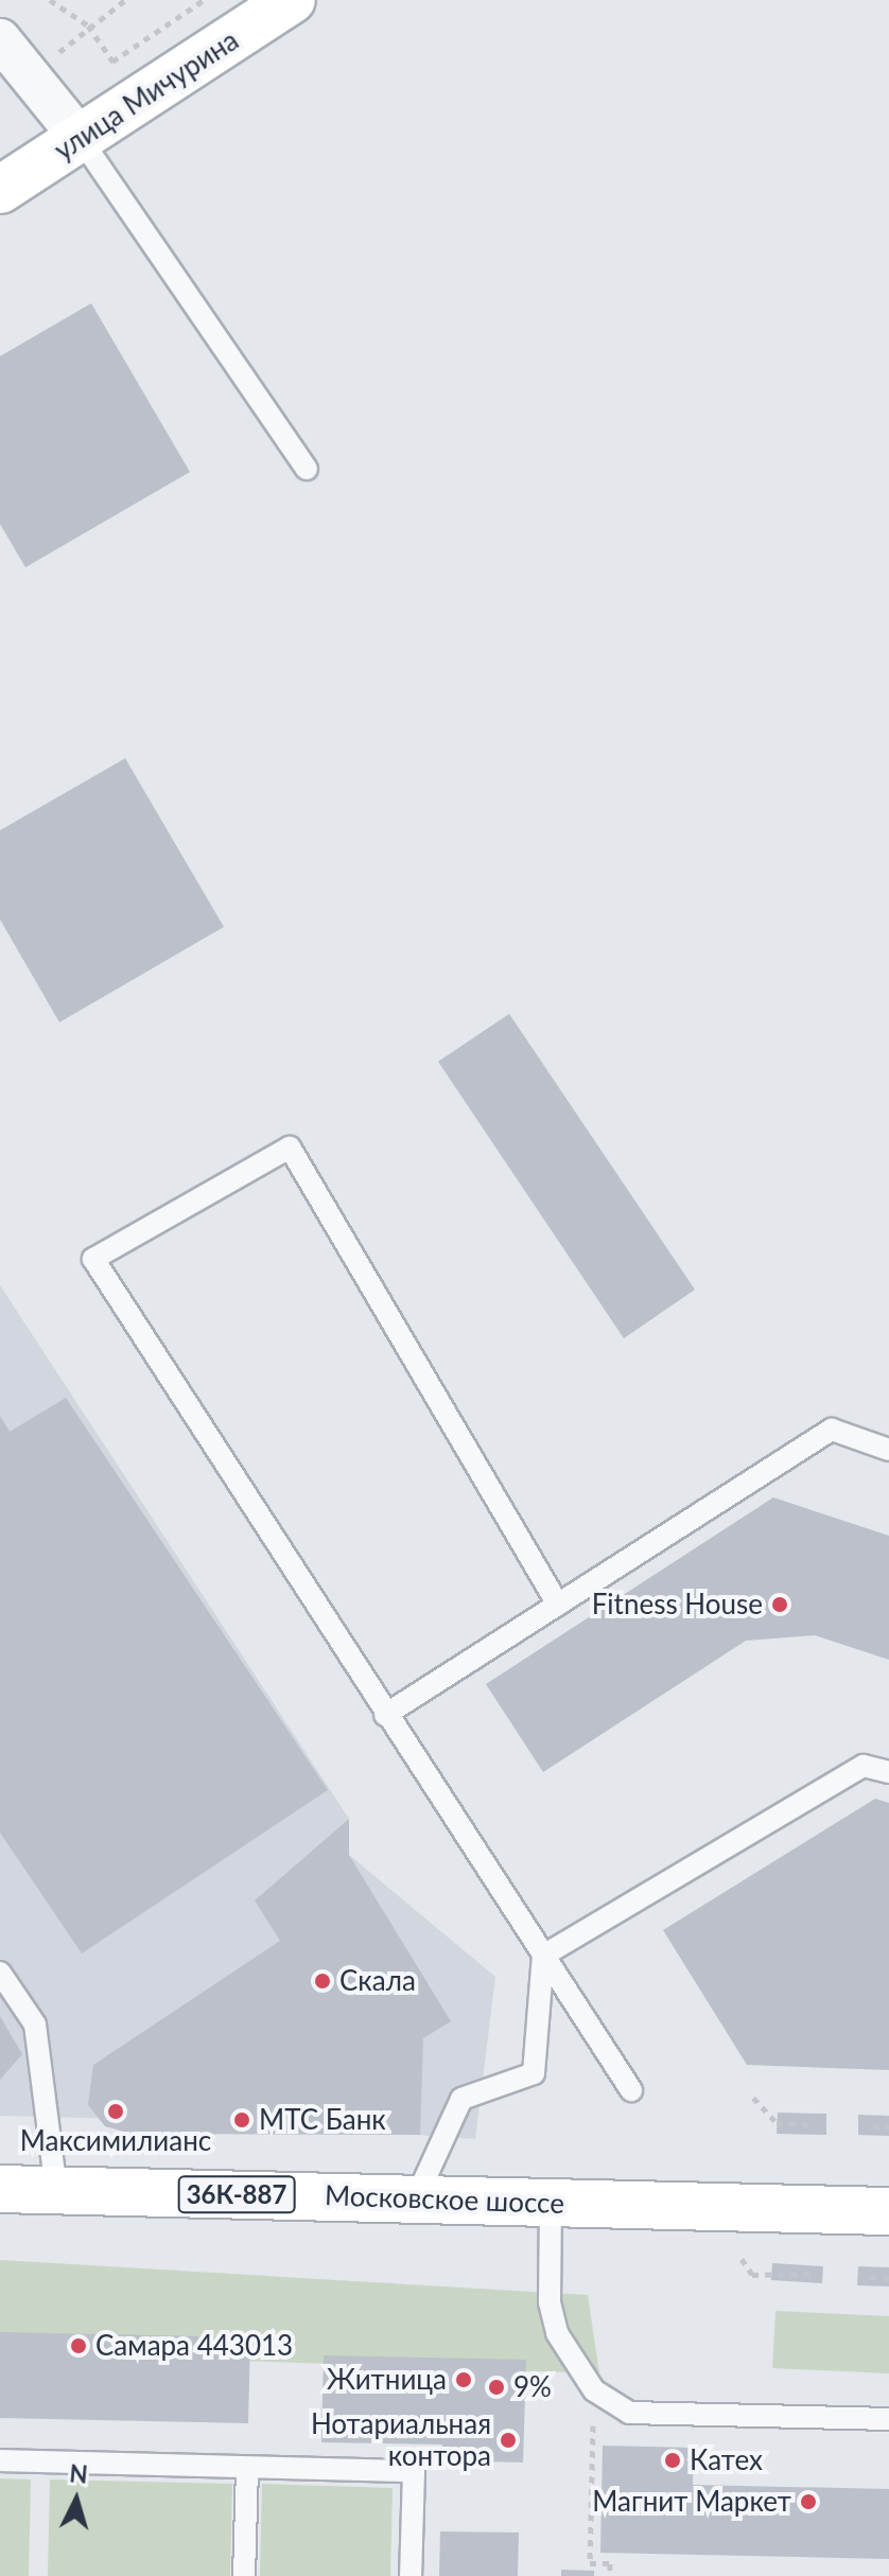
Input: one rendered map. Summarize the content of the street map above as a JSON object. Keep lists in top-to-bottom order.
{
  "streets": {
    "main road": ["улица Мичурина", "36К-887", "Московское шоссе"]
  },
  "places": [
    "Fitness House",
    "Скала",
    "Максимилианс",
    "МТС Банк",
    "Самара 443013",
    "Житница",
    "9%",
    "Нотариальная контора",
    "Катех",
    "Магнит Маркет"
  ],
  "north": "top"
}
